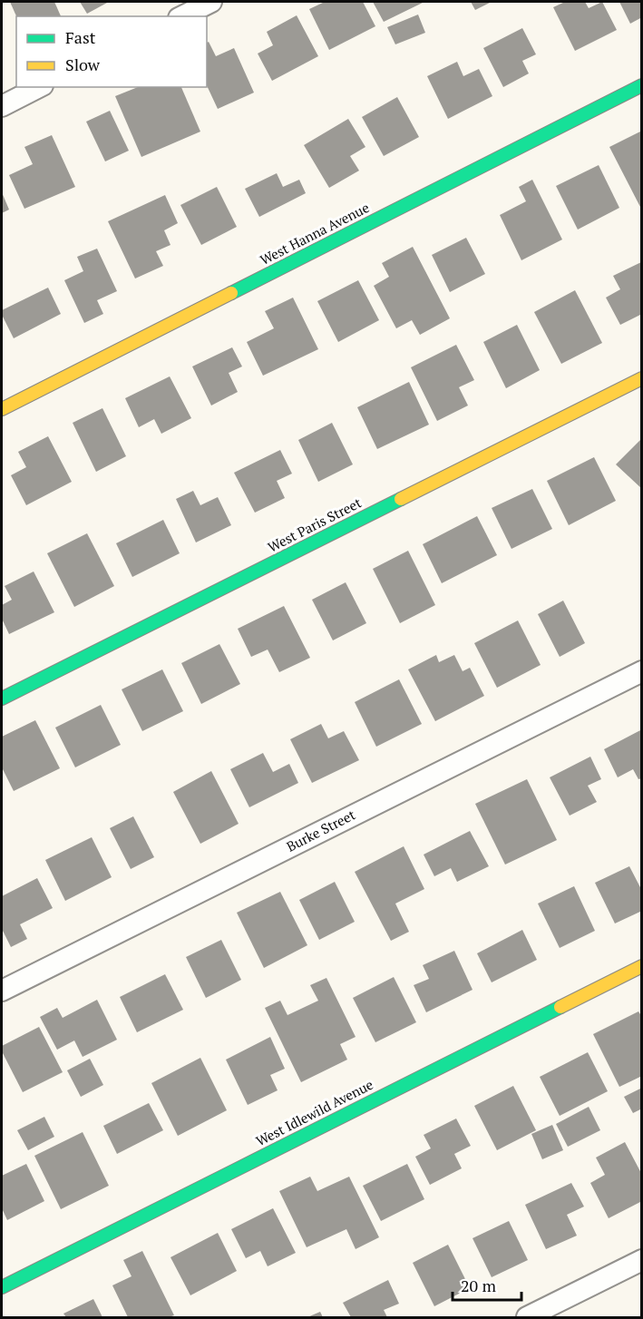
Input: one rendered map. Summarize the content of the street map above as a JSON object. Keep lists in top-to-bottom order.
{
  "streets": {
    "street": [
      "West Hanna Avenue",
      "West Paris Street",
      "Burke Street",
      "West Idlewild Avenue"
    ]
  },
  "legend": ["Fast", "Slow"],
  "scale_bar": "20 m"
}
